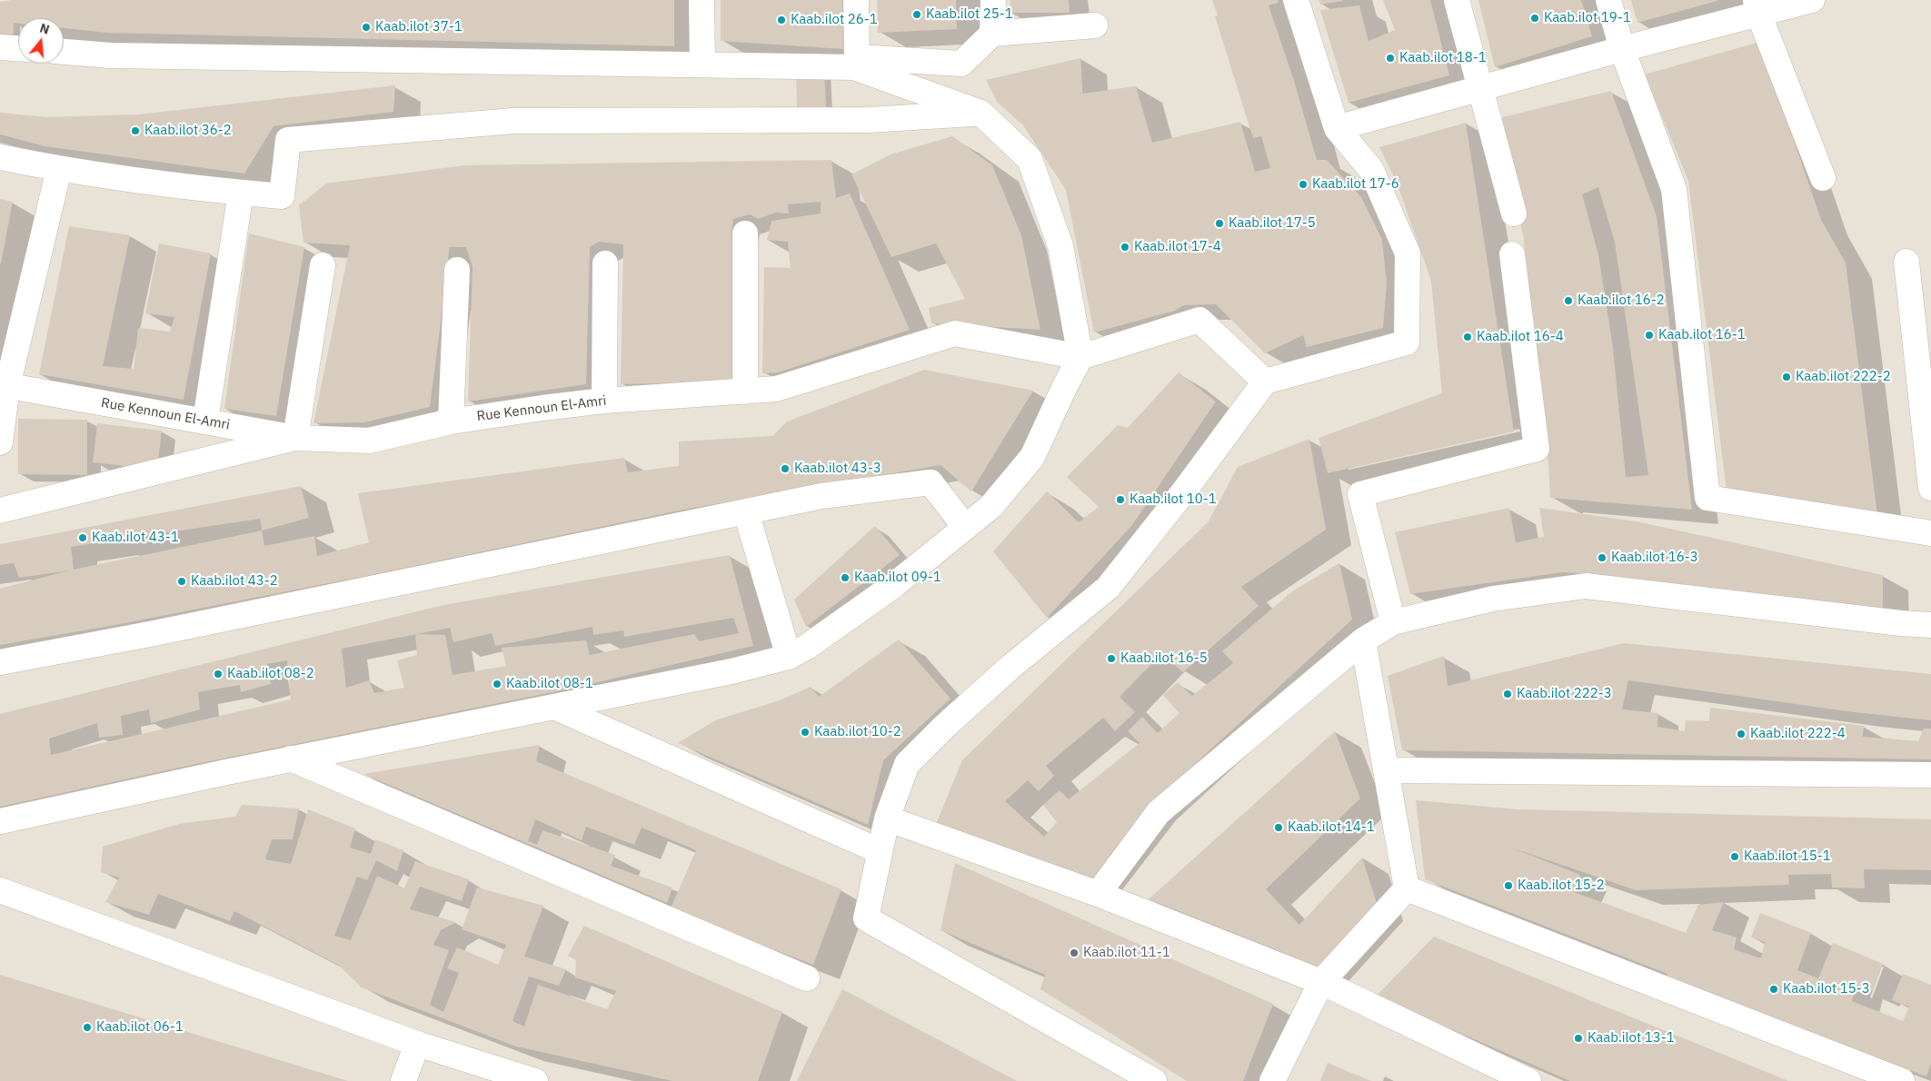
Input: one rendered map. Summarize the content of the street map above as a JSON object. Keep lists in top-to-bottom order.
{
  "streets": {
    "street": ["Rue Kennoun El-Amri"]
  },
  "places": [
    "Kaab.ilot 25-1",
    "Kaab.ilot 19-1",
    "Kaab.ilot 26-1",
    "Kaab.ilot 37-1",
    "Kaab.ilot 18-1",
    "Kaab.ilot 36-2",
    "Kaab.ilot 17-6",
    "Kaab.ilot 17-5",
    "Kaab.ilot 17-4",
    "Kaab.ilot 16-2",
    "Kaab.ilot 16-1",
    "Kaab.ilot 16-4",
    "Kaab.ilot 222-2",
    "Kaab.ilot 43-3",
    "Kaab.ilot 10-1",
    "Kaab.ilot 43-1",
    "Kaab.ilot 16-3",
    "Kaab.ilot 09-1",
    "Kaab.ilot 43-2",
    "Kaab.ilot 16-5",
    "Kaab.ilot 08-2",
    "Kaab.ilot 08-1",
    "Kaab.ilot 222-3",
    "Kaab.ilot 10-2",
    "Kaab.ilot 222-4",
    "Kaab.ilot 14-1",
    "Kaab.ilot 15-1",
    "Kaab.ilot 15-2",
    "Kaab.ilot 11-1",
    "Kaab.ilot 15-3",
    "Kaab.ilot 06-1",
    "Kaab.ilot 13-1"
  ],
  "north": "top"
}
